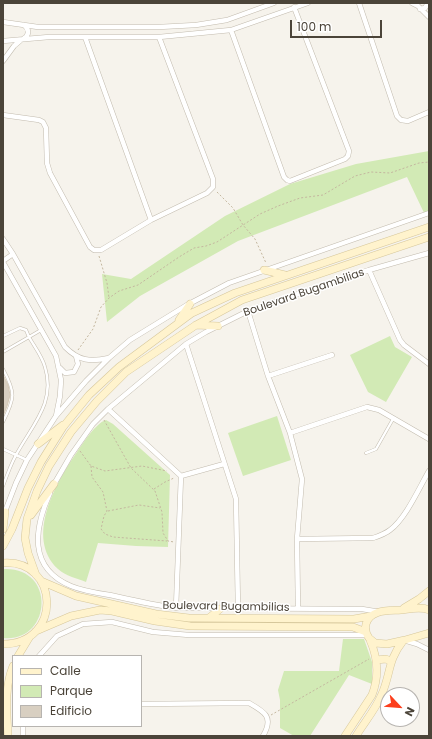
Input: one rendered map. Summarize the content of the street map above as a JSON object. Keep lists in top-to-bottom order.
{
  "streets": {
    "street": ["Boulevard Bugambilias"]
  },
  "legend": ["Calle", "Parque", "Edificio"],
  "scale_bar": "100 m",
  "north": "bottom right"
}
